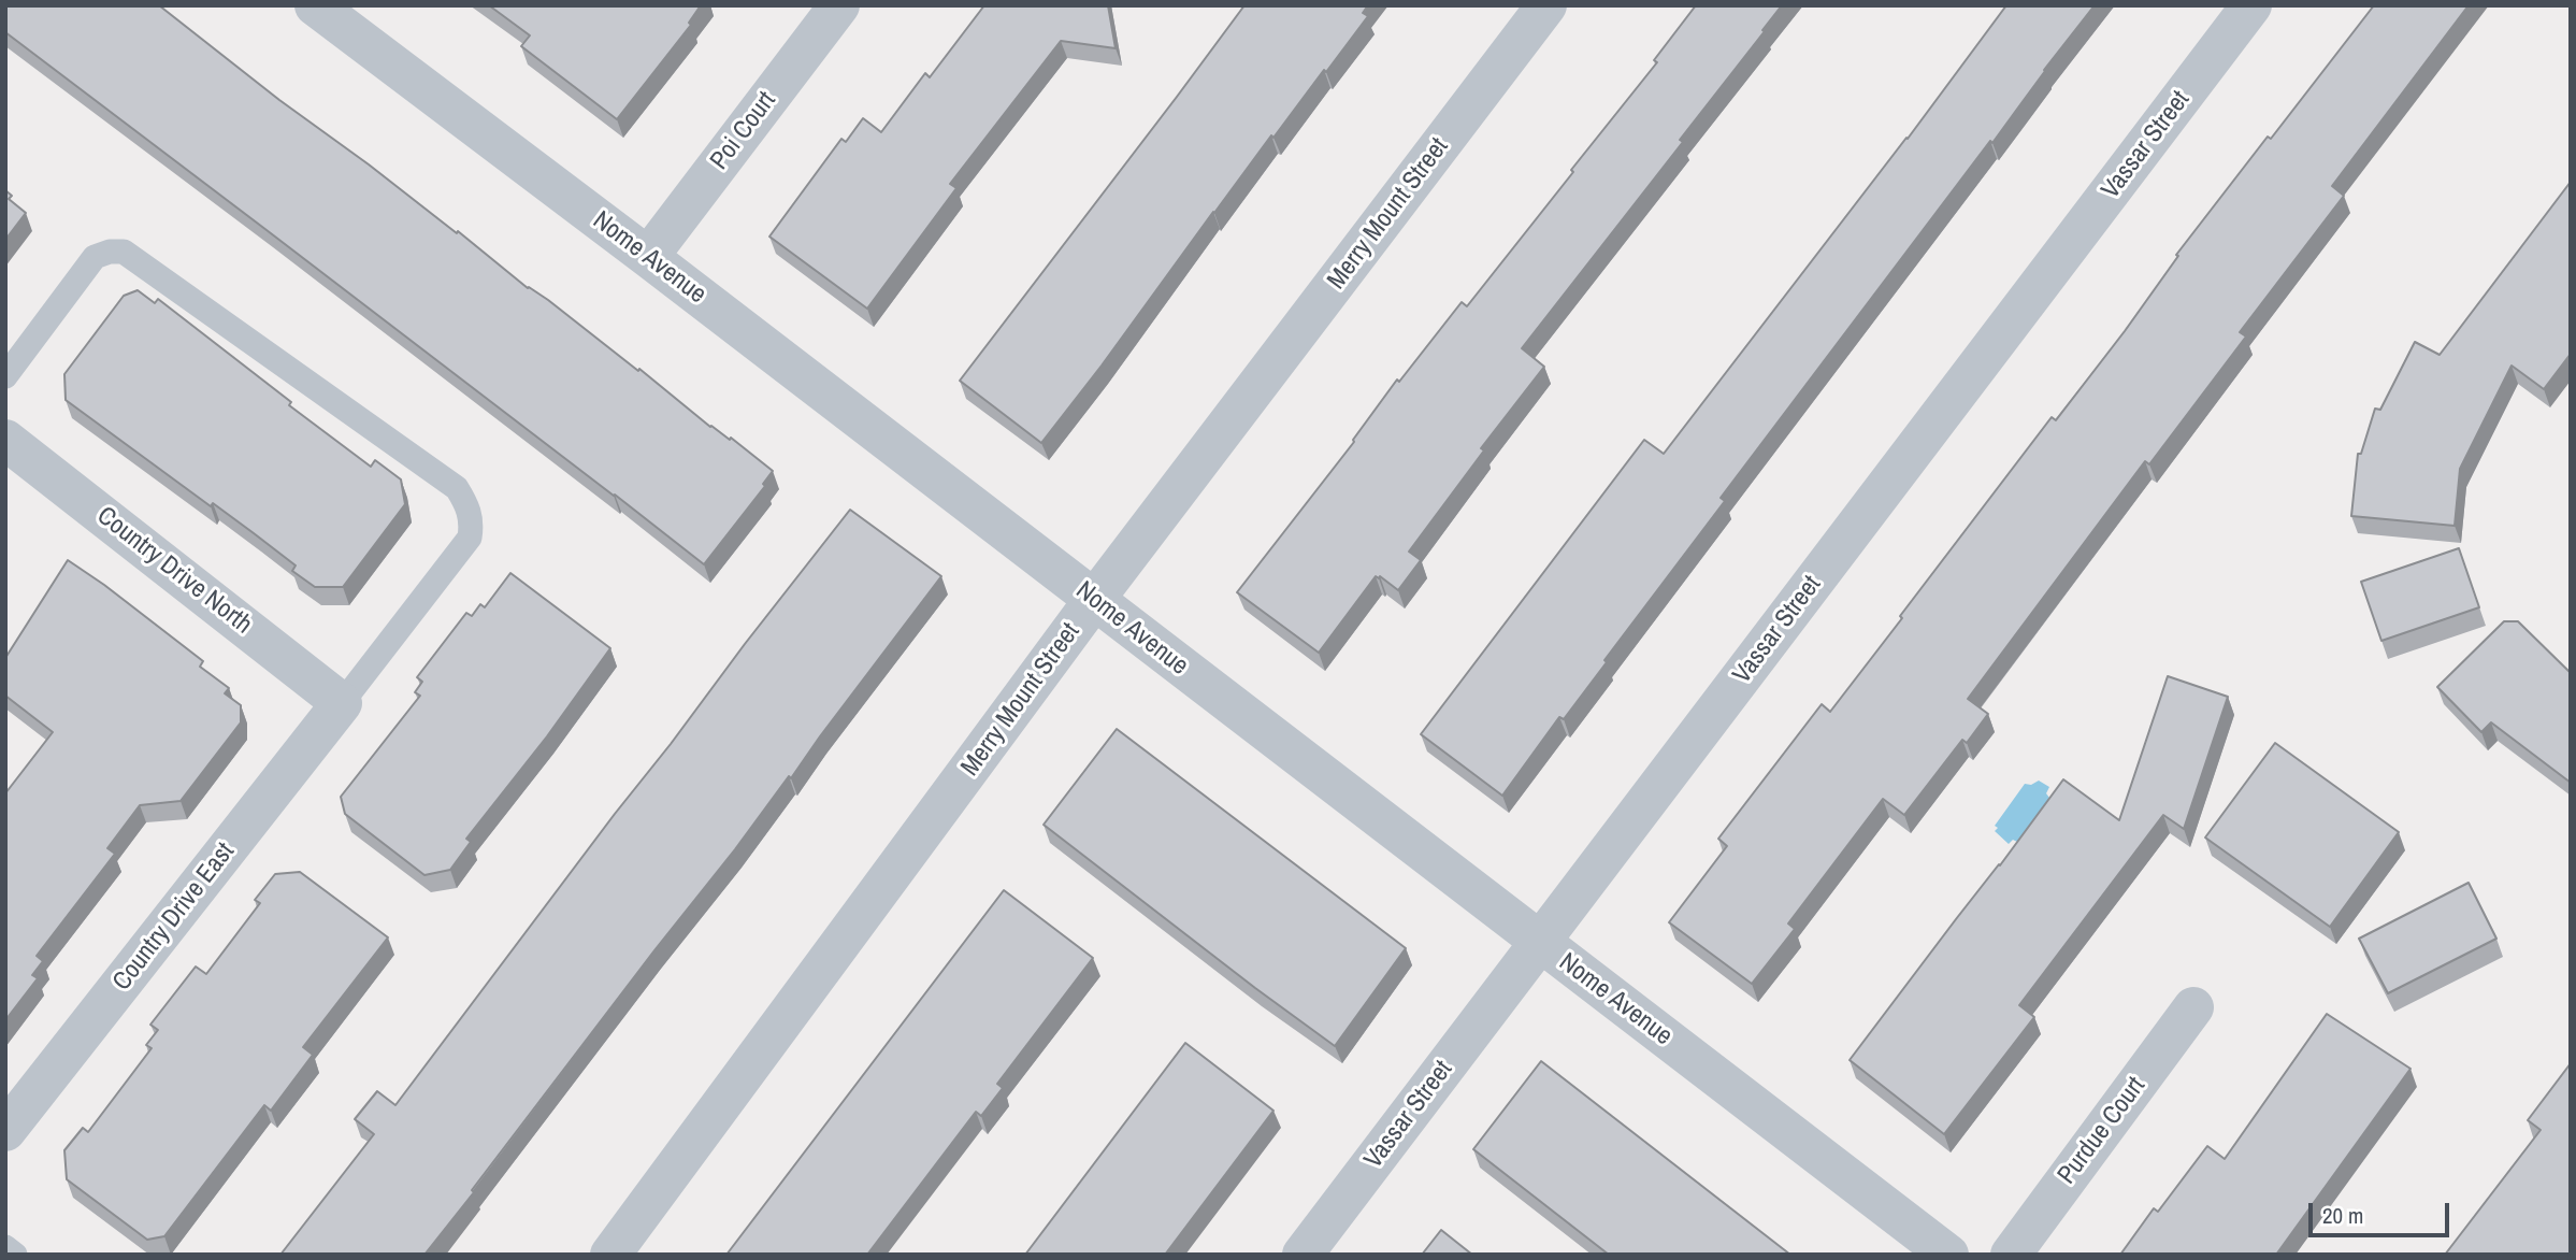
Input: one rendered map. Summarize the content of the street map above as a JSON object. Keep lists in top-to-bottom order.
{
  "streets": {
    "street": [
      "Poi Court",
      "Vassar Street",
      "Merry Mount Street",
      "Nome Avenue",
      "Country Drive North",
      "Country Drive East",
      "Purdue Court"
    ]
  },
  "crossings": [
    ["Poi Court", "Nome Avenue"],
    ["Vassar Street", "Nome Avenue"],
    ["Merry Mount Street", "Nome Avenue"],
    ["Country Drive North", "Country Drive East"]
  ],
  "scale_bar": "20 m"
}
